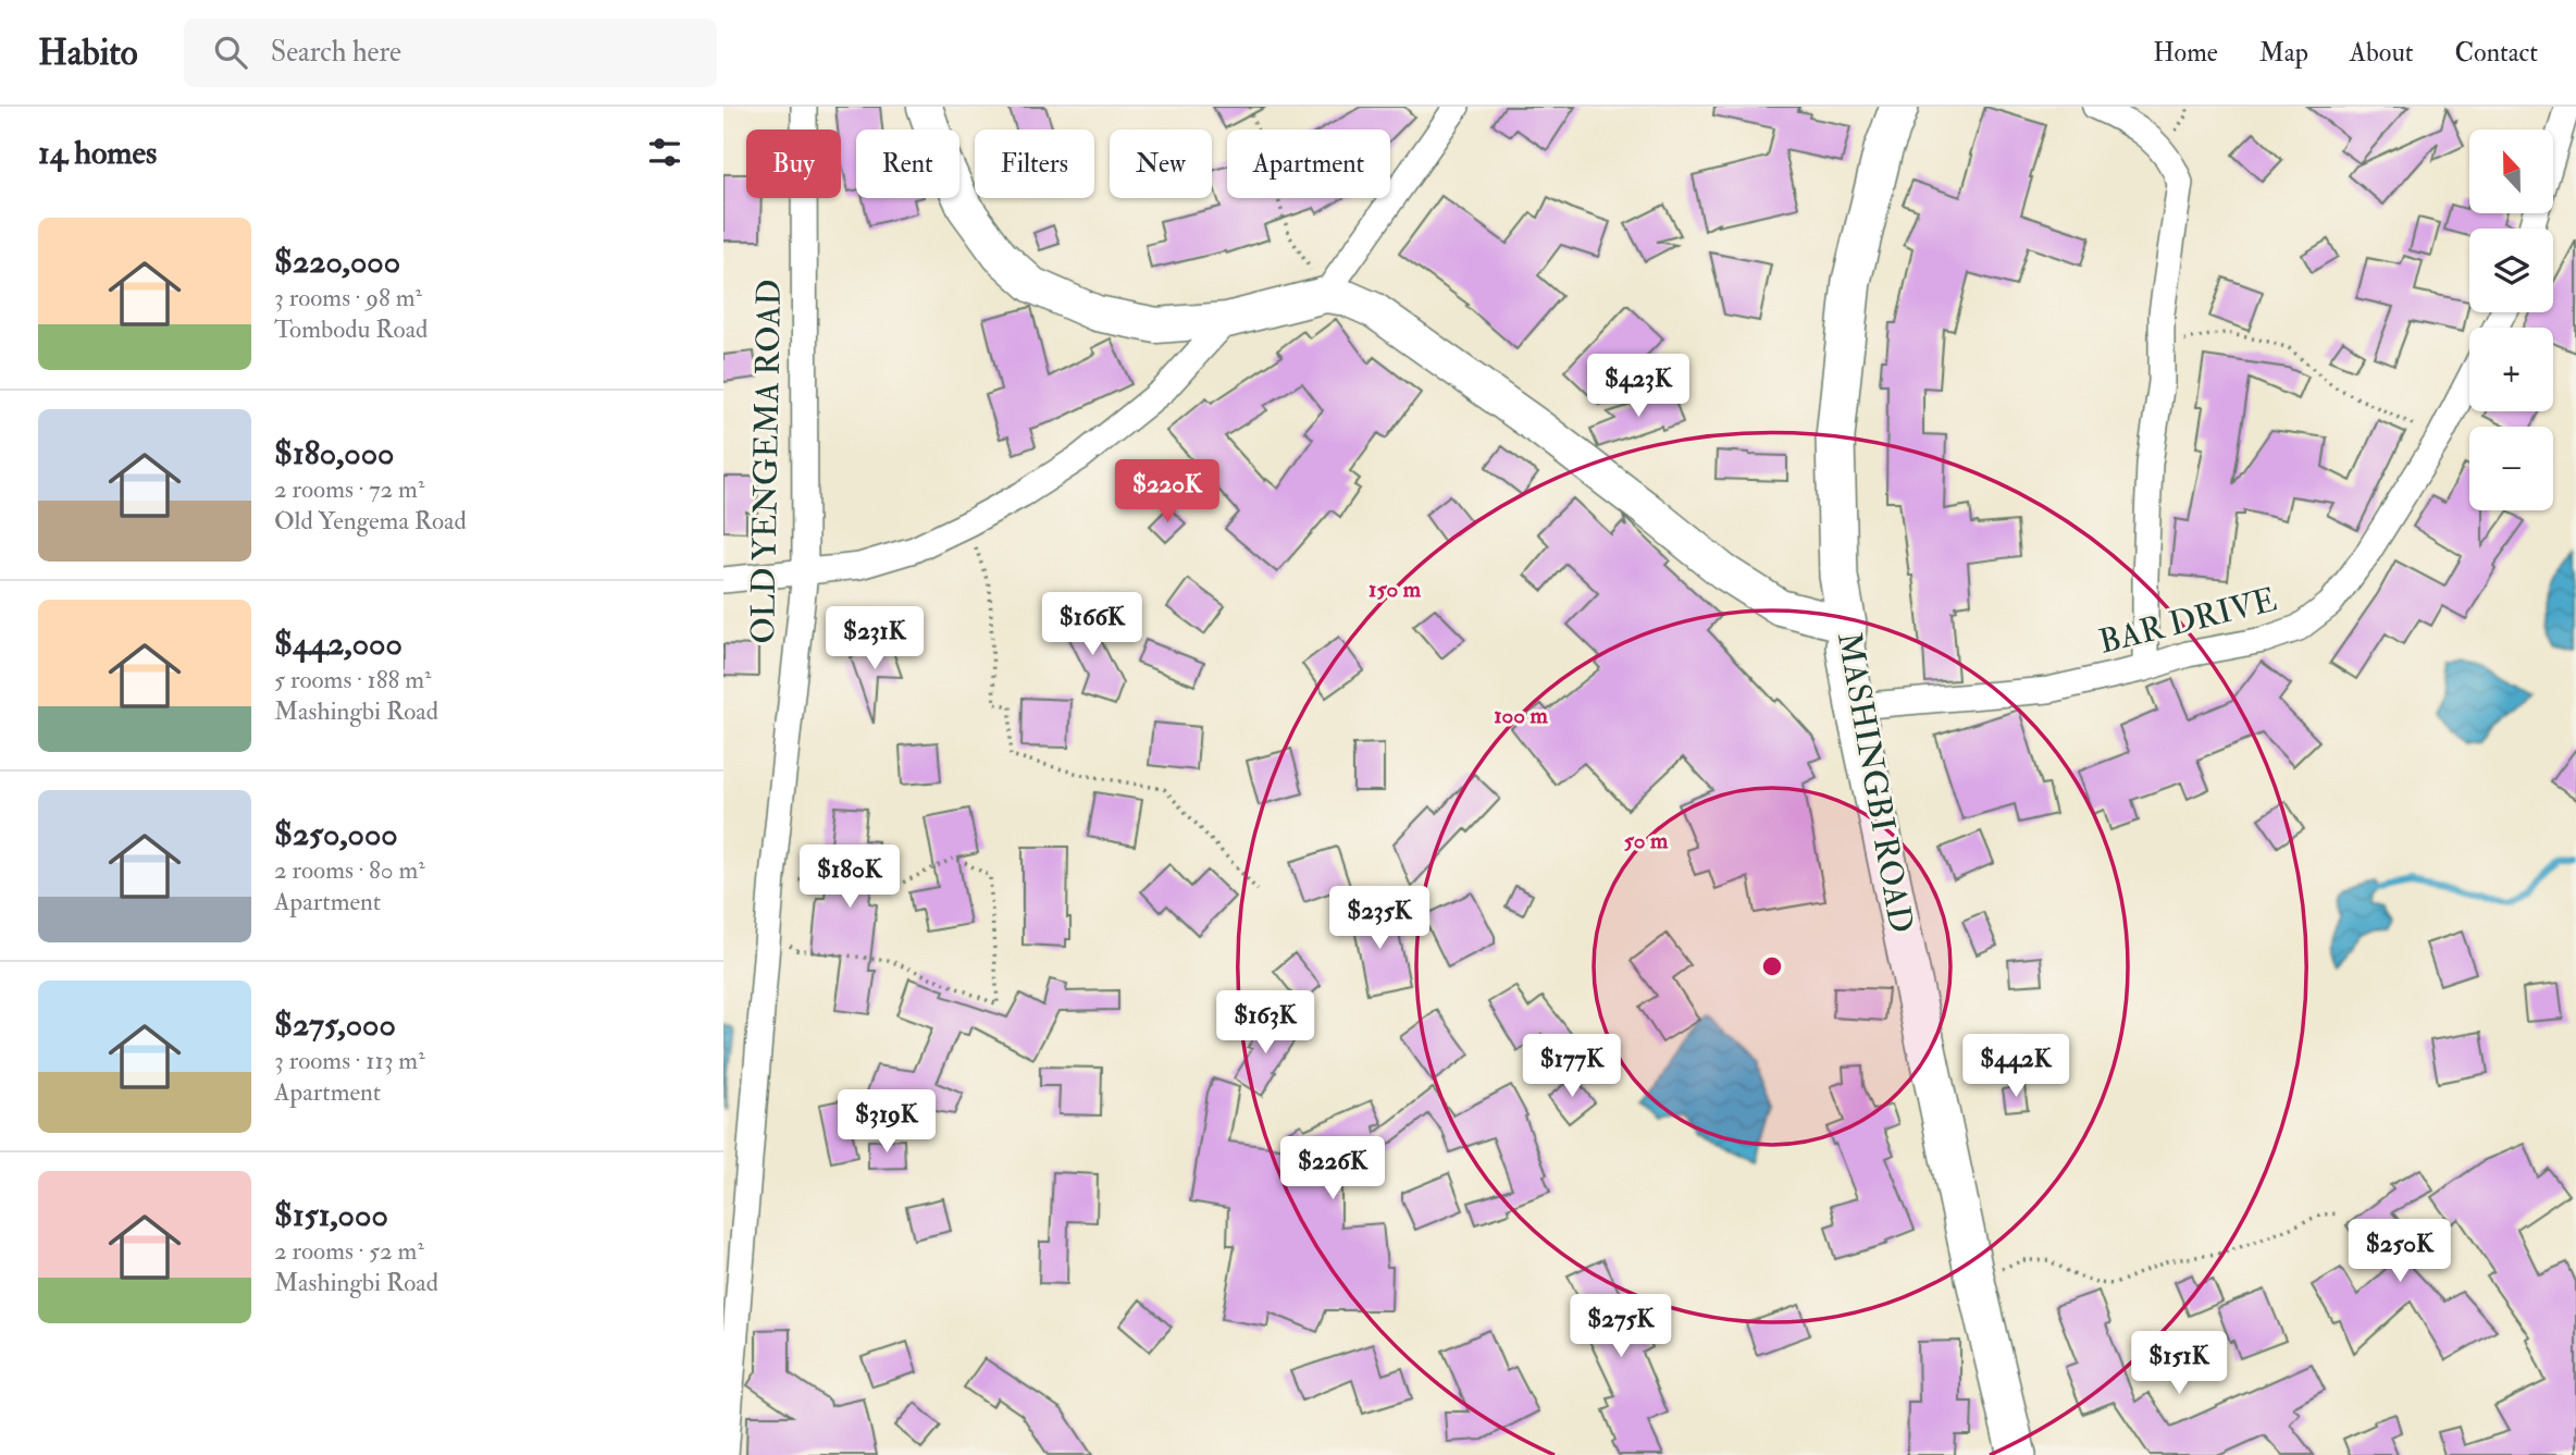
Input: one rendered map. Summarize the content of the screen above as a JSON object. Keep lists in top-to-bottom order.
{
  "streets": {
    "main road": ["MASHINGBI ROAD"],
    "street": ["OLD YENGEMA ROAD", "BAR DRIVE"]
  },
  "crossings": [
    ["BAR DRIVE", "MASHINGBI ROAD"]
  ],
  "north": "top",
  "page": {
    "header": "Habito",
    "search": "Search here",
    "nav": [
      "Home",
      "Map",
      "About",
      "Contact"
    ],
    "heading": "14 homes",
    "map_buttons": ["+", "−"],
    "chip": [
      "Buy",
      "Rent",
      "Filters",
      "New",
      "Apartment"
    ],
    "list": [
      {
        "name": "$220,000",
        "note": "3 rooms · 98 m² · Tombodu Road"
      },
      {
        "name": "$180,000",
        "note": "2 rooms · 72 m² · Old Yengema Road"
      },
      {
        "name": "$442,000",
        "note": "5 rooms · 188 m² · Mashingbi Road"
      },
      {
        "name": "$250,000",
        "note": "2 rooms · 80 m² · Apartment"
      },
      {
        "name": "$275,000",
        "note": "3 rooms · 113 m² · Apartment"
      },
      {
        "name": "$151,000",
        "note": "2 rooms · 52 m² · Mashingbi Road"
      }
    ],
    "price": [
      "$423K",
      "$220K",
      "$166K",
      "$231K",
      "$180K",
      "$235K",
      "$163K",
      "$177K",
      "$442K",
      "$319K",
      "$226K",
      "$250K",
      "$275K",
      "$151K"
    ]
  },
  "rings": ["150 m", "100 m", "50 m"]
}
